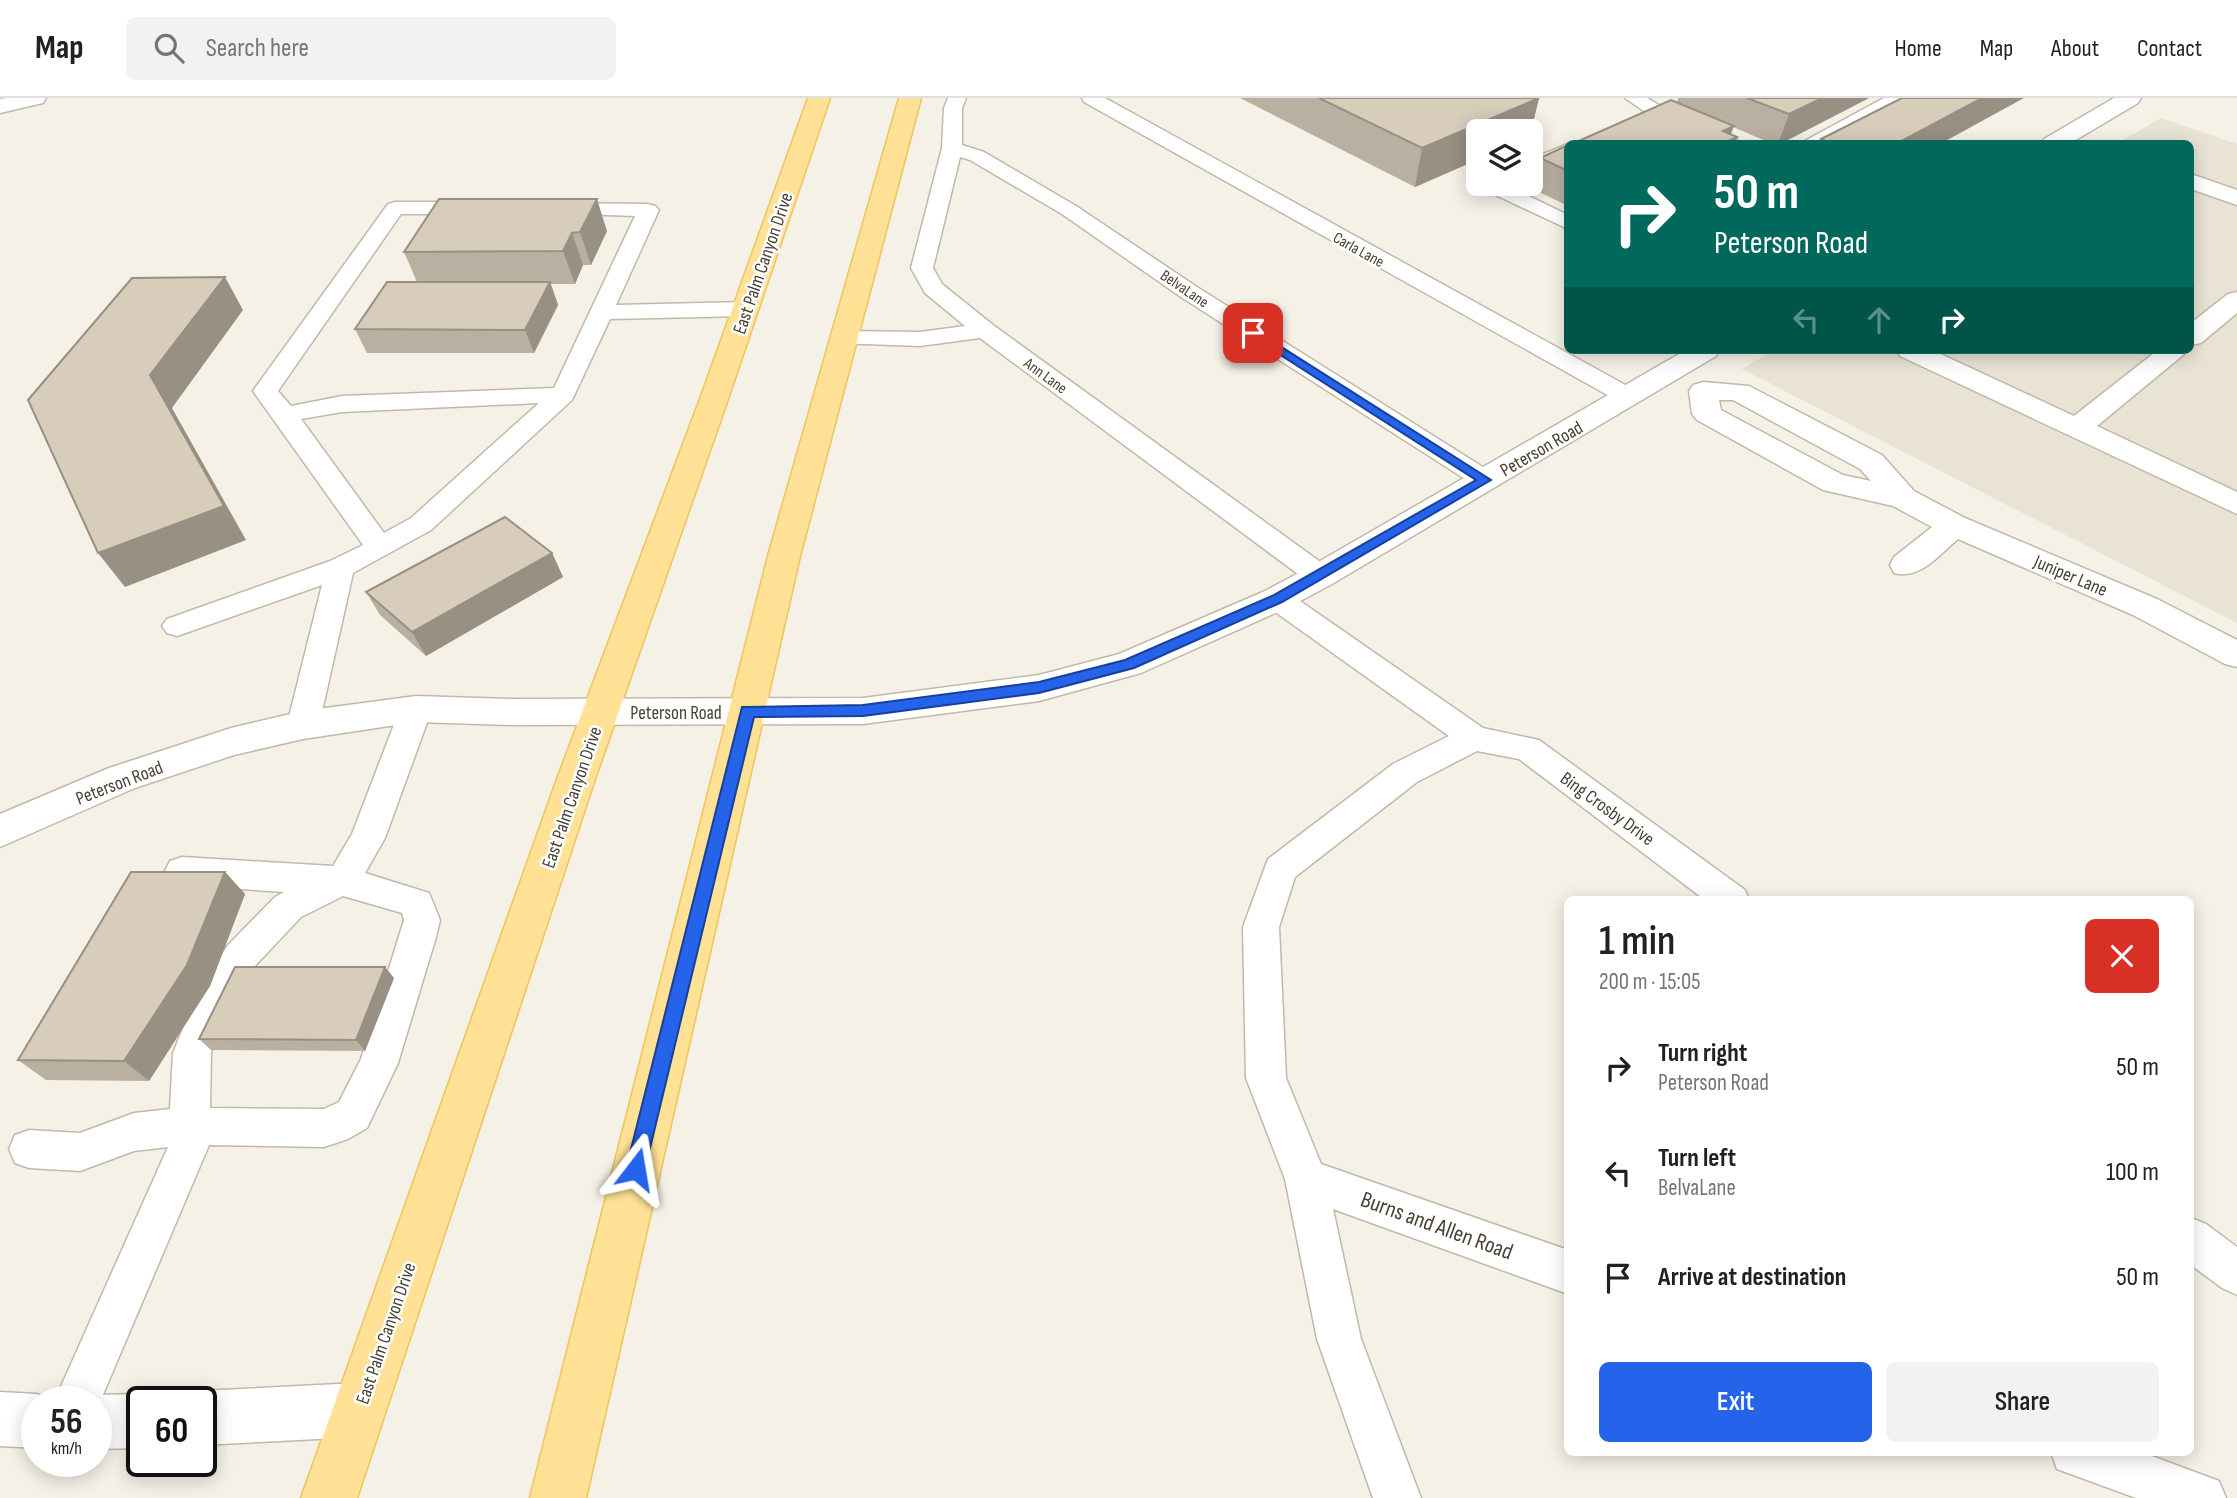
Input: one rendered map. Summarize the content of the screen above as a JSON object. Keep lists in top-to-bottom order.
{
  "streets": {
    "main road": ["East Palm Canyon Drive"],
    "street": ["Peterson Road", "Juniper Lane"],
    "lane": [
      "Carla Lane",
      "BelvaLane",
      "Ann Lane",
      "Bing Crosby Drive",
      "Burns and Allen Road"
    ]
  },
  "crossings": [
    ["Carla Lane", "Peterson Road"],
    ["East Palm Canyon Drive", "Peterson Road"],
    ["BelvaLane", "Ann Lane"],
    ["BelvaLane", "Peterson Road"],
    ["Ann Lane", "Peterson Road"],
    ["Peterson Road", "Juniper Lane"]
  ],
  "page": {
    "header": "Map",
    "search": "Search here",
    "nav": [
      "Home",
      "Map",
      "About",
      "Contact"
    ],
    "turn": ["50 m", "Peterson Road"],
    "heading": ["1 min", "200 m · 15:05"],
    "list": [
      {
        "name": "Turn right",
        "note": "Peterson Road",
        "value": "50 m"
      },
      {
        "name": "Turn left",
        "note": "BelvaLane",
        "value": "100 m"
      },
      {
        "name": "Arrive at destination",
        "value": "50 m"
      }
    ],
    "buttons": ["Exit", "Share"],
    "speed": "56 km/h",
    "limit": "60"
  }
}
